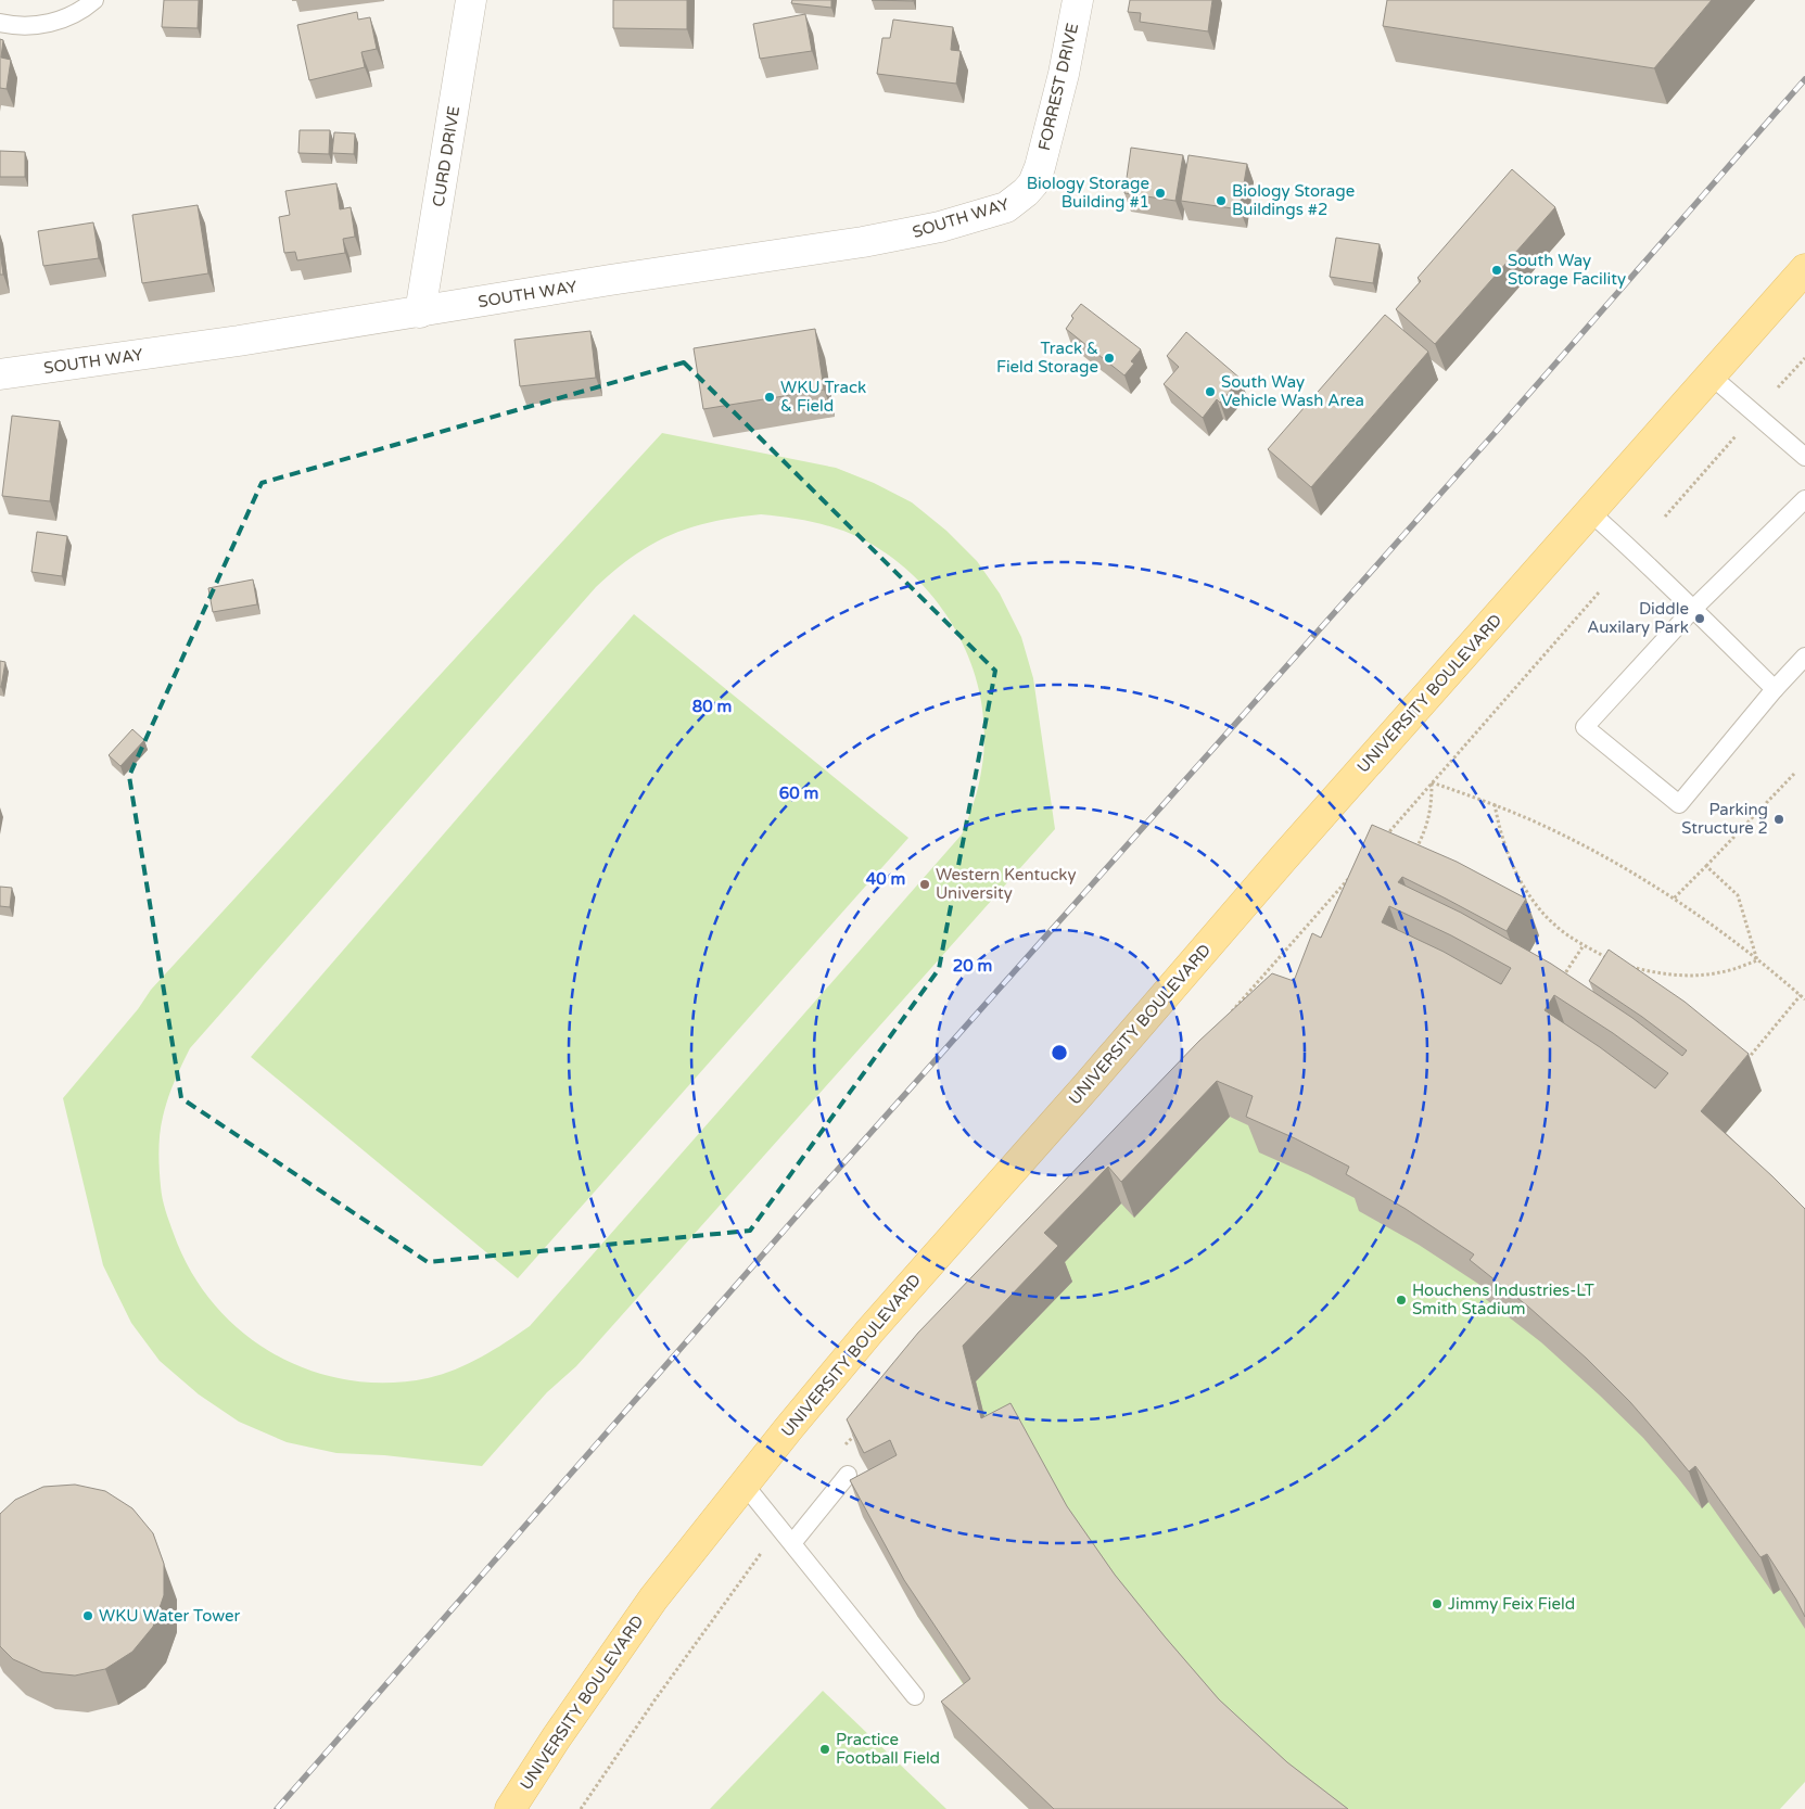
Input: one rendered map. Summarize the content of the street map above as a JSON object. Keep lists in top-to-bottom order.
{
  "streets": {
    "main road": ["UNIVERSITY BOULEVARD"],
    "street": ["FORREST DRIVE", "CURD DRIVE", "SOUTH WAY"]
  },
  "crossings": [
    ["FORREST DRIVE", "SOUTH WAY"],
    ["CURD DRIVE", "SOUTH WAY"]
  ],
  "places": [
    "Biology Storage Building #1",
    "Biology Storage Buildings #2",
    "South Way Storage Facility",
    "Track & Field Storage",
    "South Way Vehicle Wash Area",
    "WKU Track & Field",
    "Diddle Auxilary Park",
    "Parking Structure 2",
    "Western Kentucky University",
    "Houchens Industries-LT Smith Stadium",
    "Jimmy Feix Field",
    "WKU Water Tower",
    "Practice Football Field"
  ],
  "rings": [
    "80 m",
    "60 m",
    "40 m",
    "20 m"
  ]
}
